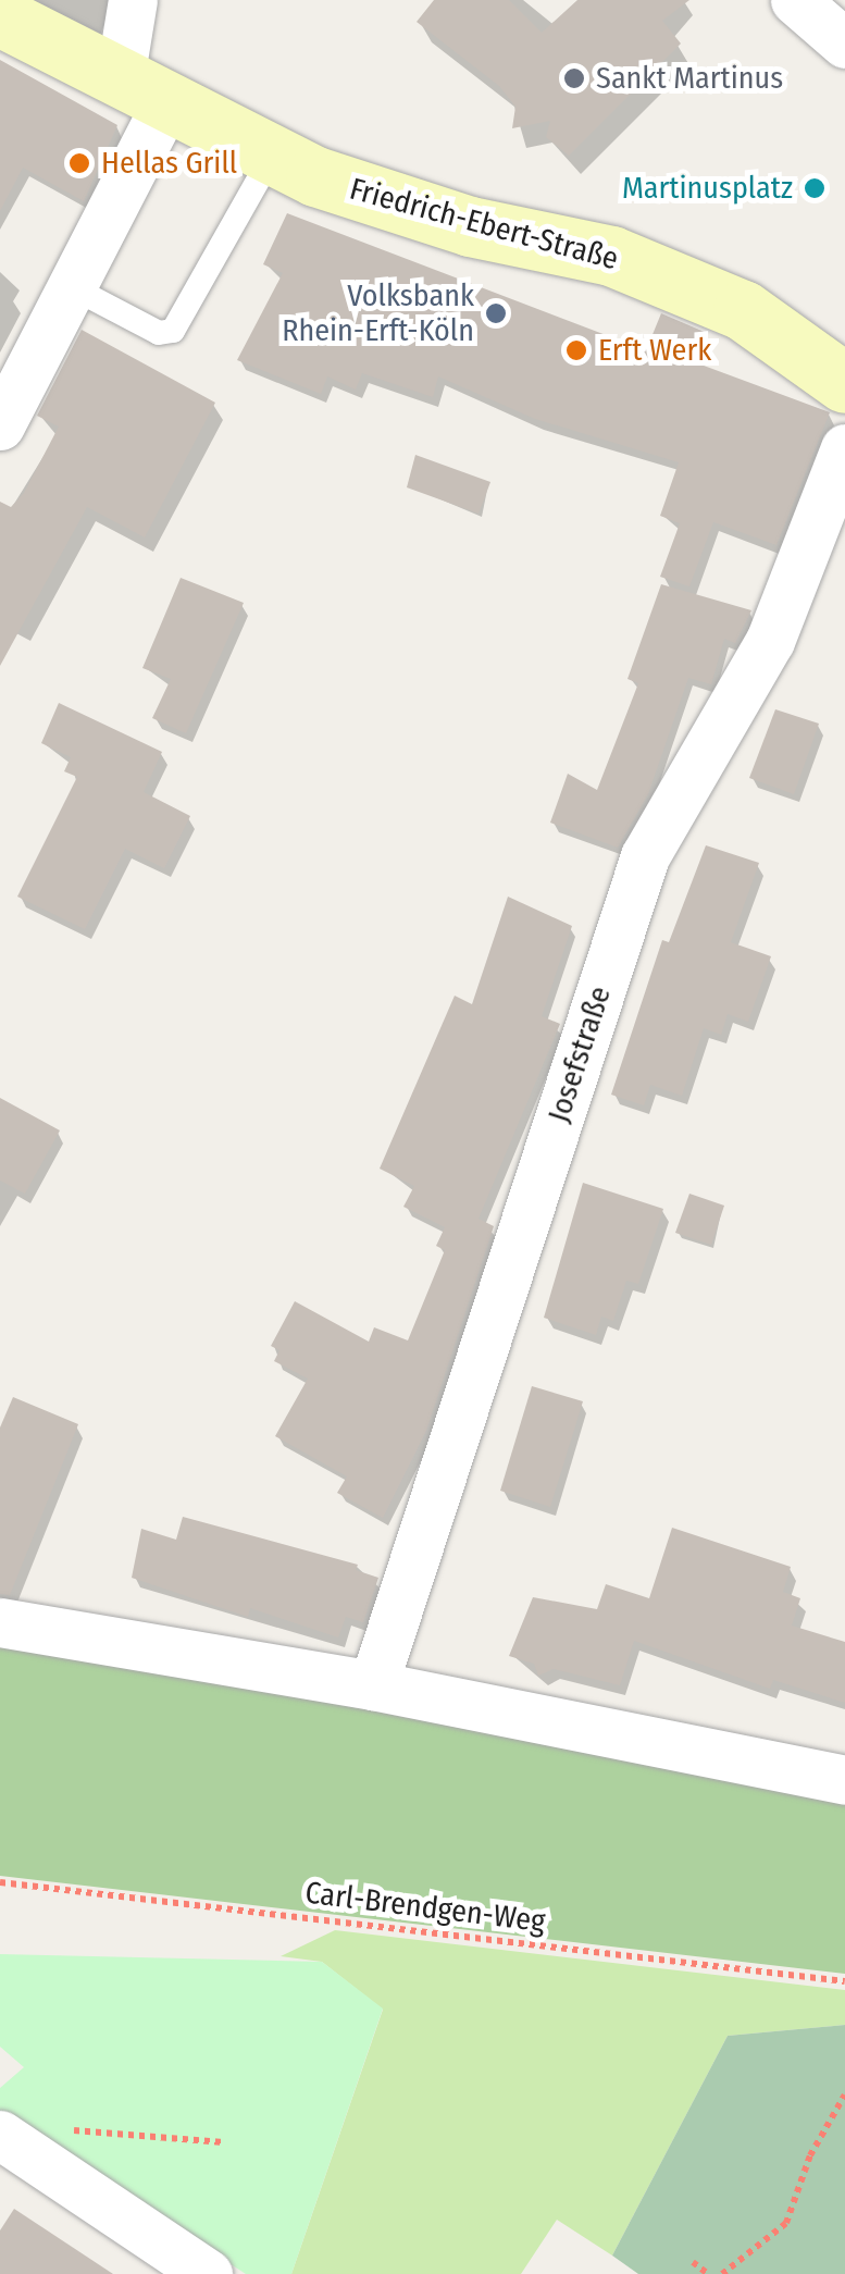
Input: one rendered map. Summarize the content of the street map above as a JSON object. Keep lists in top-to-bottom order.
{
  "streets": {
    "main road": ["Friedrich-Ebert-Straße"],
    "street": ["Josefstraße"],
    "path": ["Carl-Brendgen-Weg"]
  },
  "places": [
    "Sankt Martinus",
    "Hellas Grill",
    "Martinusplatz",
    "Volksbank Rhein-Erft-Köln",
    "Erft Werk"
  ]
}
